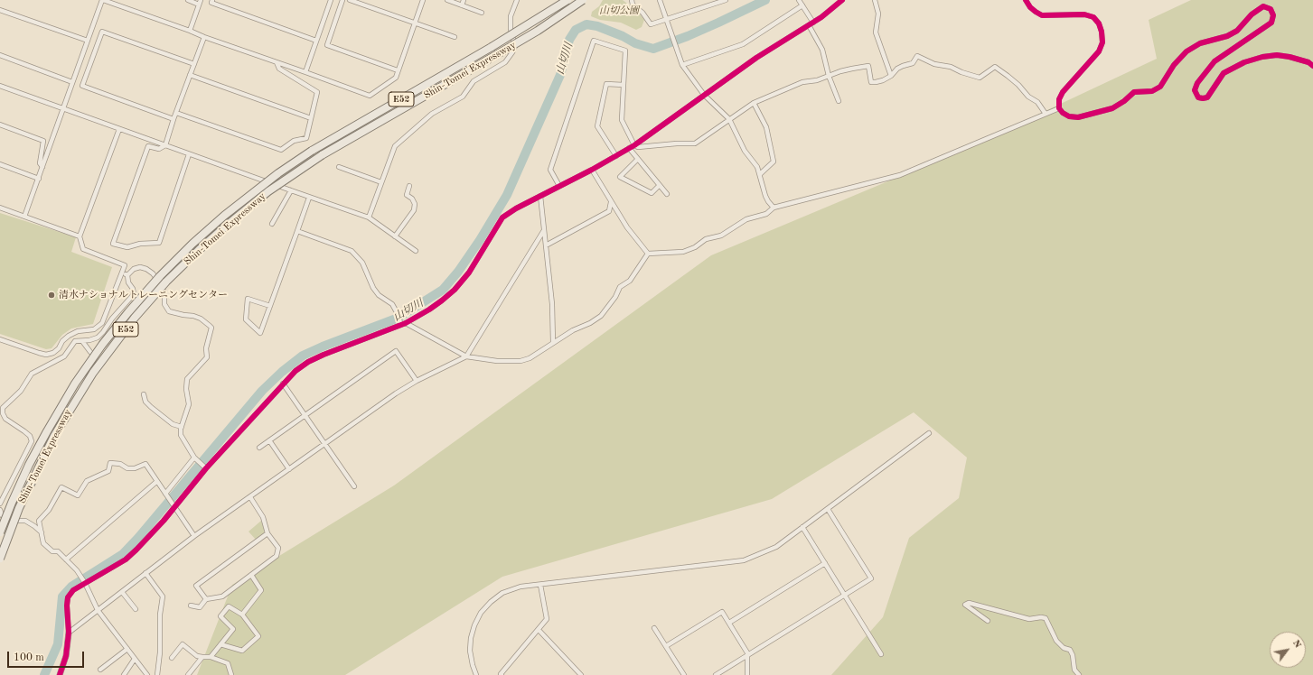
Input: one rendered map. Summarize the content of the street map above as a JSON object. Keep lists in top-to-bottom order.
{
  "streets": {
    "highway": ["Shin-Tomei Expressway", "E52"]
  },
  "water": ["山切川"],
  "parks": ["山切公園"],
  "places": ["清水ナショナルトレーニングセンター"],
  "scale_bar": "100 m",
  "north": "top right"
}
